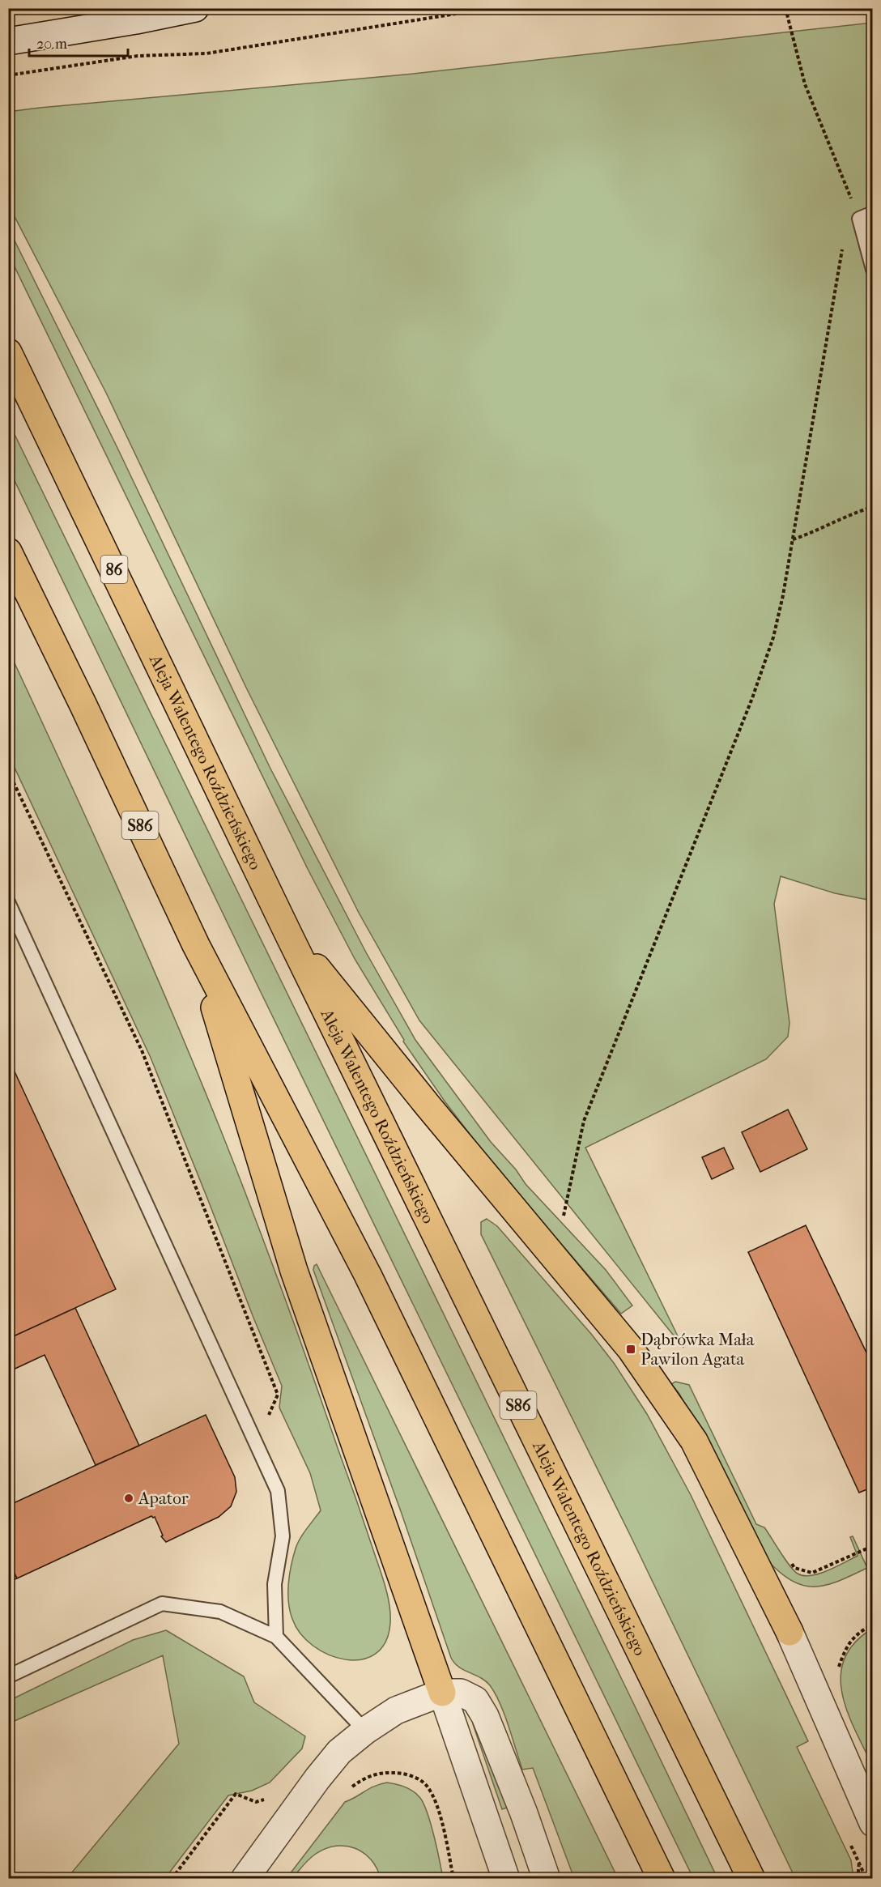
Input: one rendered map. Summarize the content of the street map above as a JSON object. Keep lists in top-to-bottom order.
{
  "streets": {
    "highway": ["86", "Aleja Walentego Roździeńskiego", "S86"]
  },
  "places": {
    "transit": ["Dąbrówka Mała Pawilon Agata"],
    "other": ["Apator"]
  },
  "scale_bar": "20 m"
}
